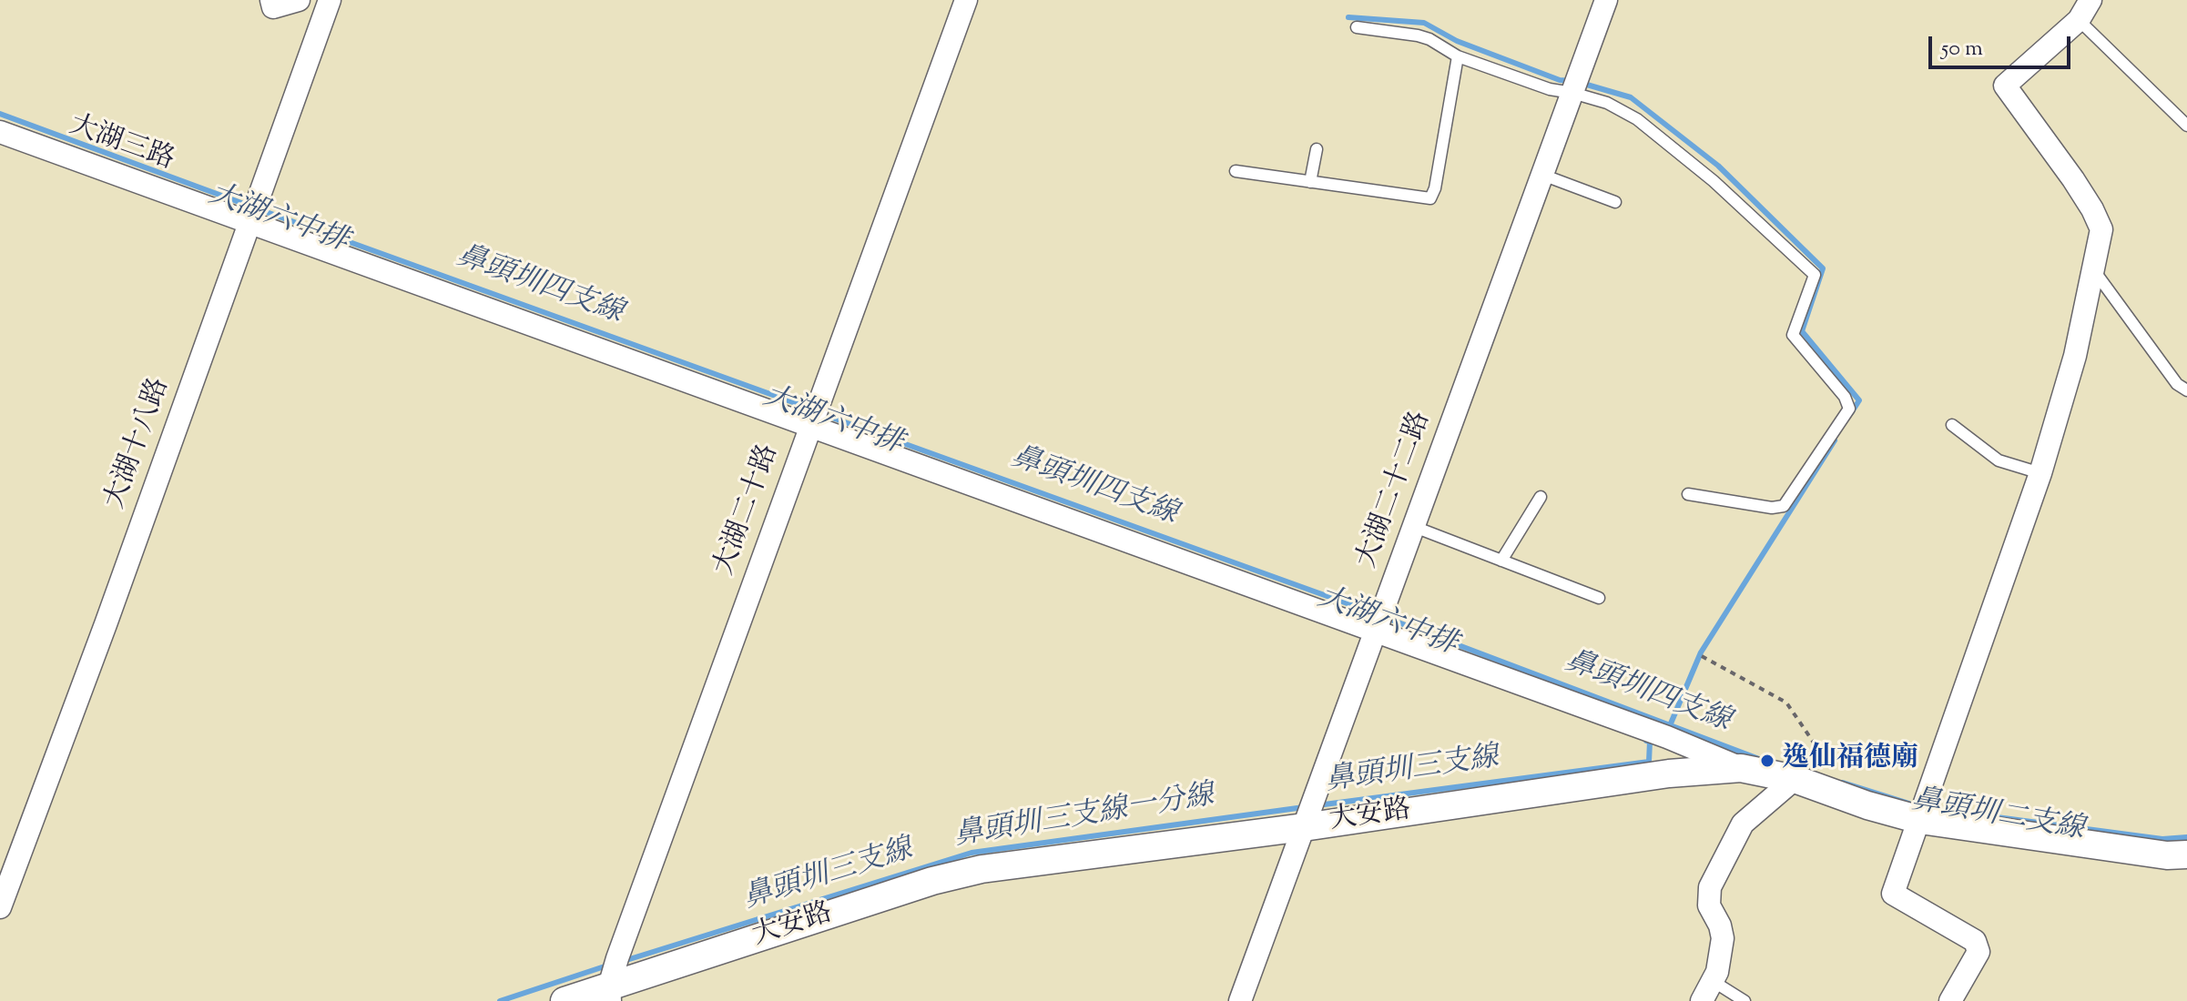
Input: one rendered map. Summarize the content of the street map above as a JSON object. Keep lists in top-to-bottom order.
{
  "streets": {
    "street": [
      "大湖三路",
      "大湖十八路",
      "大湖二十二路",
      "大湖二十路",
      "大安路"
    ]
  },
  "crossings": [
    ["大湖三路", "大湖十八路"],
    ["大湖三路", "大湖二十二路"],
    ["大湖三路", "大湖二十路"],
    ["大湖三路", "大安路"],
    ["大湖二十二路", "大安路"],
    ["大湖二十路", "大安路"]
  ],
  "water": [
    "大湖六中排",
    "鼻頭圳四支線",
    "鼻頭圳三支線",
    "鼻頭圳二支線",
    "鼻頭圳三支線一分線"
  ],
  "places": ["逸仙福德廟"],
  "scale_bar": "50 m"
}
